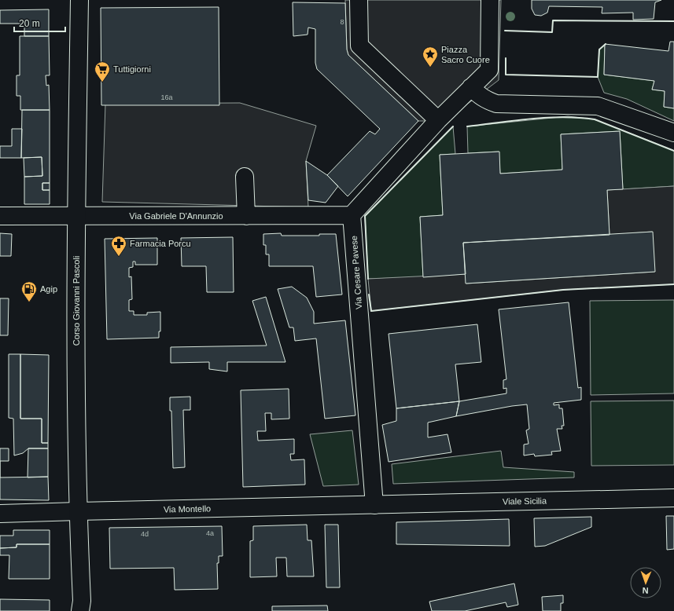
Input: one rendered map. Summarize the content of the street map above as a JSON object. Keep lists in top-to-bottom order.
{
  "streets": {
    "street": [
      "Via Gabriele D'Annunzio",
      "Via Cesare Pavese",
      "Corso Giovanni Pascoli",
      "Viale Sicilia",
      "Via Montello"
    ]
  },
  "crossings": [
    ["Via Gabriele D'Annunzio", "Via Cesare Pavese"],
    ["Via Gabriele D'Annunzio", "Corso Giovanni Pascoli"],
    ["Via Cesare Pavese", "Viale Sicilia"],
    ["Via Cesare Pavese", "Via Montello"],
    ["Corso Giovanni Pascoli", "Via Montello"],
    ["Viale Sicilia", "Via Montello"]
  ],
  "places": {
    "place": ["Piazza Sacro Cuore"],
    "supermarket": ["Tuttigiorni"],
    "pharmacy": ["Farmacia Porcu"],
    "fuel station": ["Agip"]
  },
  "house_numbers": [
    "8",
    "16a",
    "4a",
    "4d"
  ],
  "scale_bar": "20 m",
  "north": "bottom"
}
